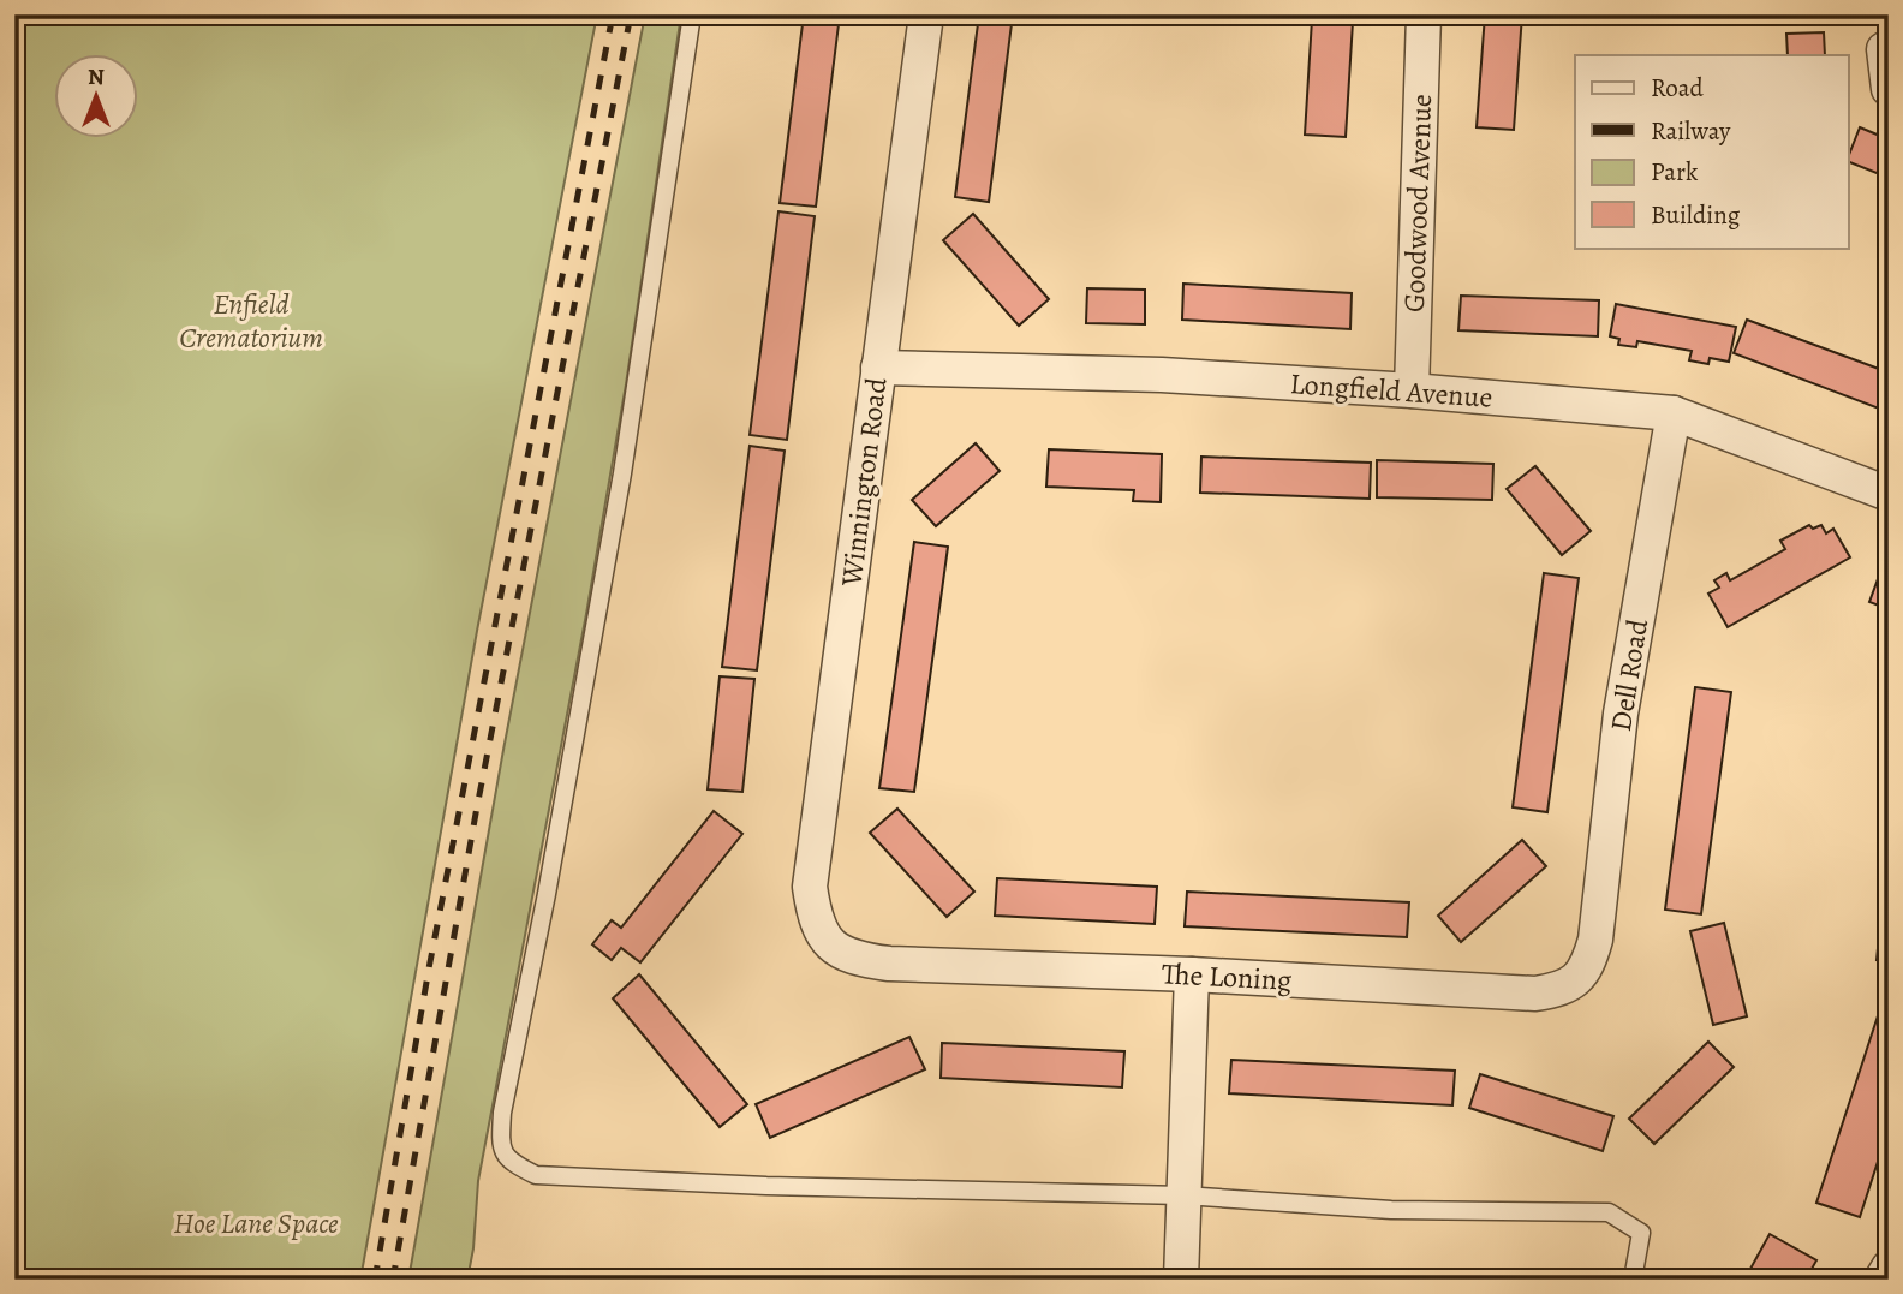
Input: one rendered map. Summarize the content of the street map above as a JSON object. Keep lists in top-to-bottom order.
{
  "streets": {
    "street": [
      "Goodwood Avenue",
      "Longfield Avenue",
      "Winnington Road",
      "Dell Road",
      "The Loning"
    ]
  },
  "crossings": [
    ["Goodwood Avenue", "Longfield Avenue"],
    ["Longfield Avenue", "Winnington Road"],
    ["Longfield Avenue", "Dell Road"],
    ["Winnington Road", "The Loning"],
    ["Dell Road", "The Loning"]
  ],
  "parks": ["Enfield Crematorium", "Hoe Lane Space"],
  "legend": [
    "Road",
    "Railway",
    "Park",
    "Building"
  ],
  "north": "top"
}
